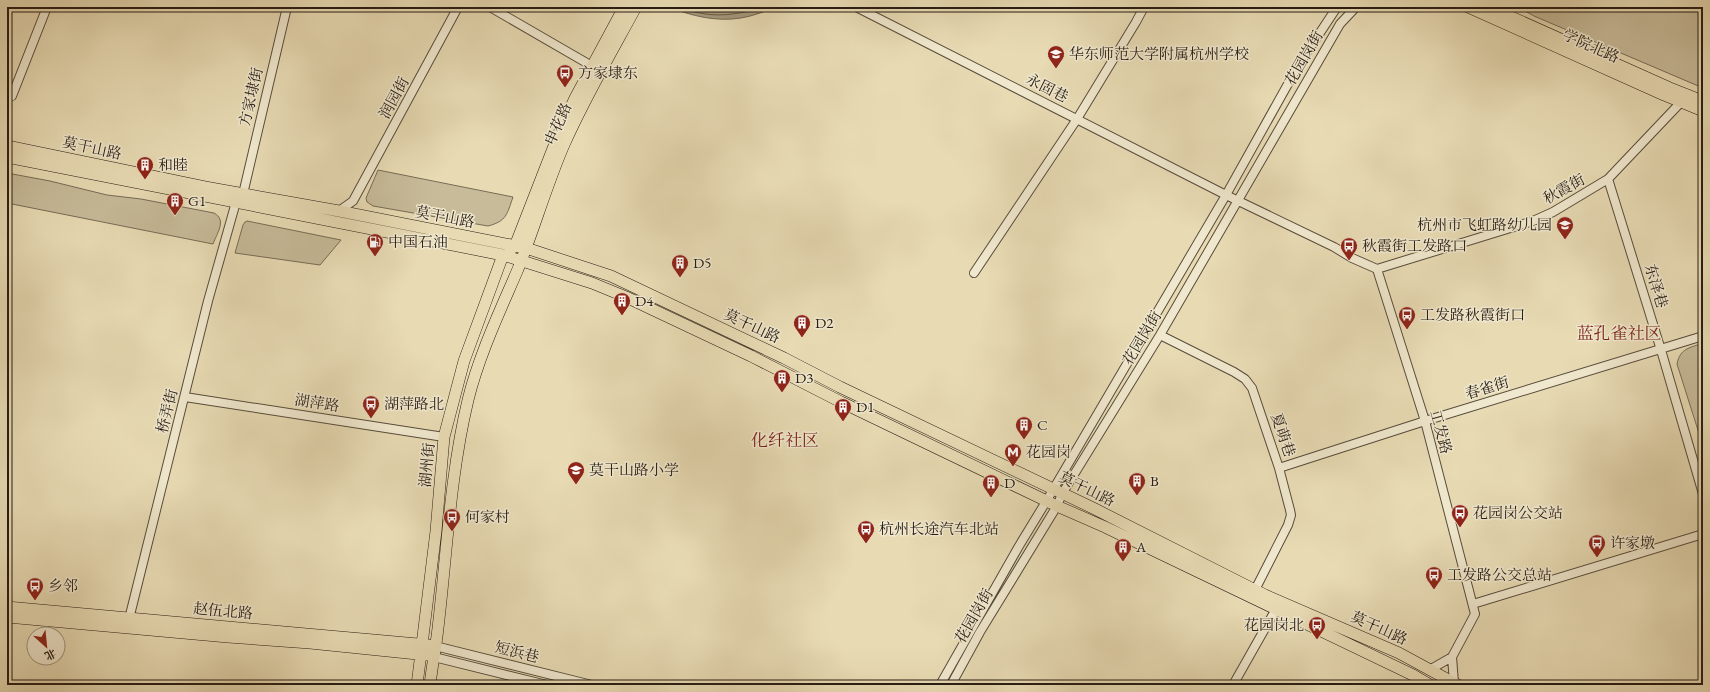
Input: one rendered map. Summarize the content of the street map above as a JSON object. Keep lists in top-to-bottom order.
{
  "streets": {
    "main road": [
      "学院北路",
      "申花路",
      "莫干山路",
      "湖州街",
      "赵伍北路"
    ],
    "street": [
      "花园岗街",
      "永固巷",
      "方家埭街",
      "润园街",
      "秋霞街",
      "东泽巷",
      "春雀街",
      "湖萍路",
      "桥弄街",
      "工发路",
      "夏萌巷",
      "短浜巷"
    ]
  },
  "crossings": [
    ["学院北路", "秋霞街"],
    ["花园岗街", "永固巷"],
    ["花园岗街", "莫干山路"],
    ["花园岗街", "夏萌巷"],
    ["方家埭街", "莫干山路"],
    ["方家埭街", "桥弄街"],
    ["润园街", "莫干山路"],
    ["申花路", "莫干山路"],
    ["申花路", "湖州街"],
    ["莫干山路", "桥弄街"],
    ["莫干山路", "夏萌巷"],
    ["莫干山路", "湖州街"],
    ["秋霞街", "东泽巷"],
    ["秋霞街", "工发路"],
    ["东泽巷", "春雀街"],
    ["春雀街", "工发路"],
    ["春雀街", "夏萌巷"],
    ["湖萍路", "桥弄街"],
    ["湖萍路", "湖州街"],
    ["桥弄街", "赵伍北路"],
    ["湖州街", "赵伍北路"],
    ["湖州街", "短浜巷"],
    ["赵伍北路", "短浜巷"]
  ],
  "districts": ["蓝孔雀社区", "化纤社区"],
  "places": {
    "school or university": ["华东师范大学附属杭州学校", "杭州市飞虹路幼儿园", "莫干山路小学"],
    "bus stop": [
      "方家埭东",
      "秋霞街工发路口",
      "工发路秋霞街口",
      "湖萍路北",
      "花园岗公交站",
      "何家村",
      "杭州长途汽车北站",
      "许家墩",
      "工发路公交总站",
      "乡邻",
      "花园岗北"
    ],
    "building": [
      "和睦",
      "G1",
      "D5",
      "D4",
      "D2",
      "D3",
      "D1",
      "C",
      "B",
      "D",
      "A"
    ],
    "fuel station": ["中国石油"],
    "metro station": ["花园岗"]
  },
  "north": "bottom right"
}
